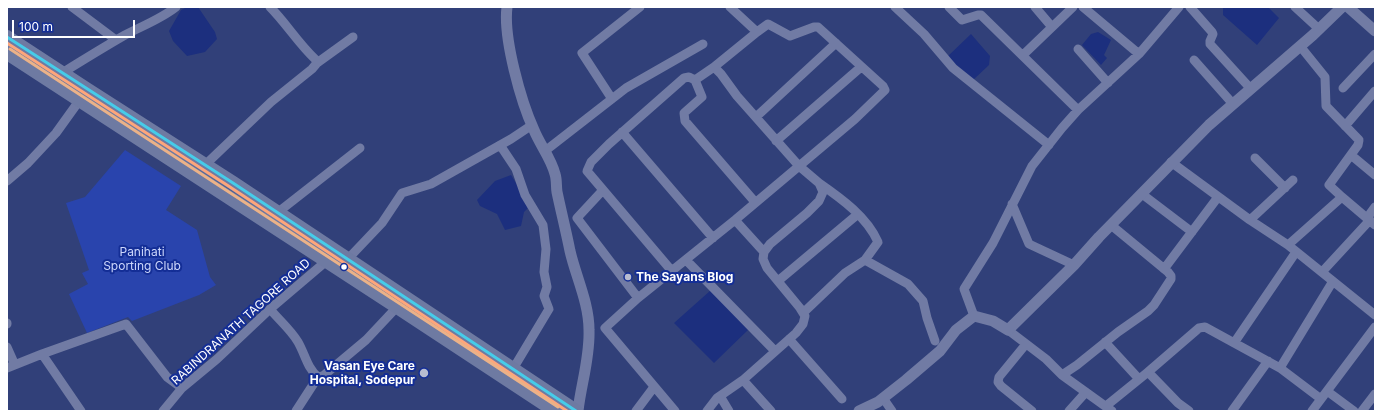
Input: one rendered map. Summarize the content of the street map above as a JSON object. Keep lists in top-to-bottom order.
{
  "streets": {
    "street": ["RABINDRANATH TAGORE ROAD"]
  },
  "parks": ["Panihati Sporting Club"],
  "places": ["The Sayans Blog", "Vasan Eye Care Hospital, Sodepur"],
  "scale_bar": "100 m"
}
